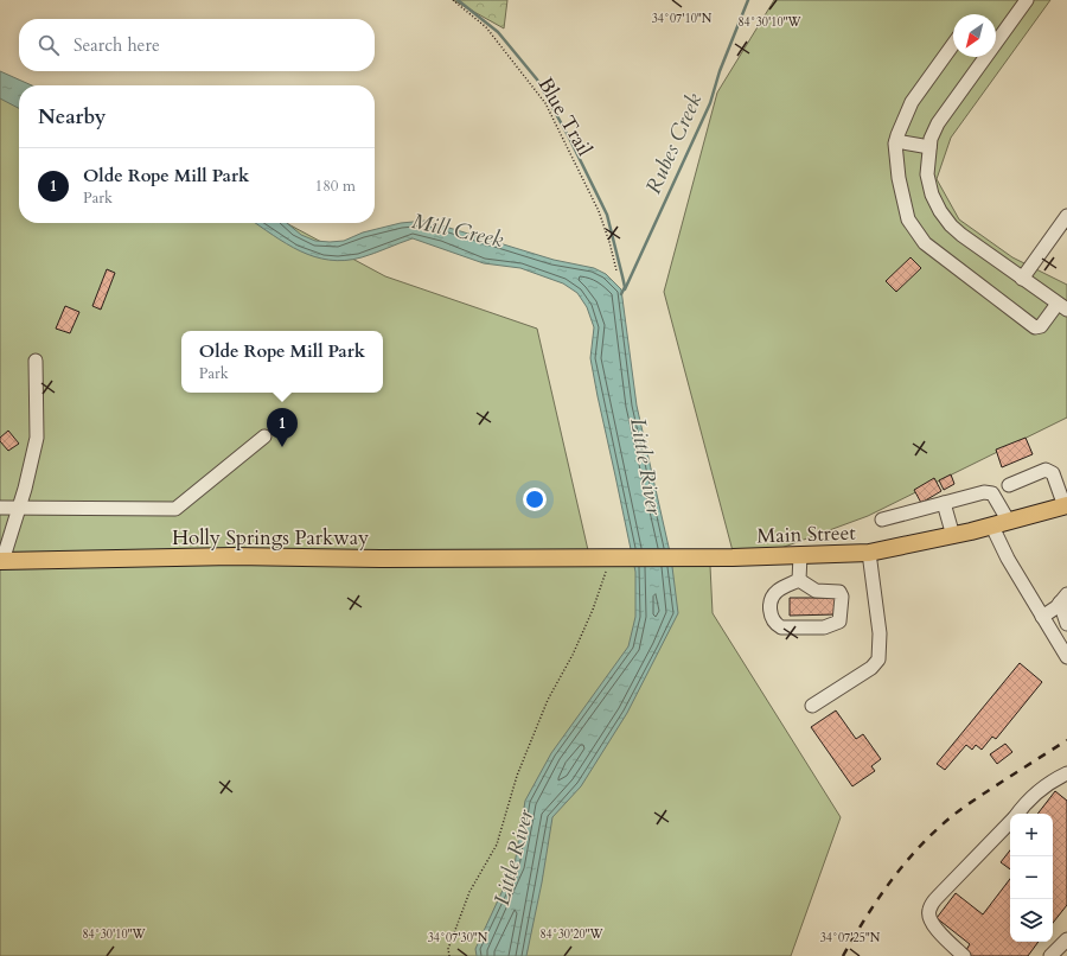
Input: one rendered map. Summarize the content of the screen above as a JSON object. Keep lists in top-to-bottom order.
{
  "streets": {
    "main road": ["Main Street", "Holly Springs Parkway"],
    "path": ["Blue Trail"]
  },
  "crossings": [
    ["Main Street", "Holly Springs Parkway"]
  ],
  "water": ["Rubes Creek", "Mill Creek", "Little River"],
  "north": "bottom left",
  "page": {
    "search": "Search here",
    "heading": "Nearby",
    "list": [
      {
        "mark": "1",
        "name": "Olde Rope Mill Park",
        "note": "Park",
        "value": "180 m"
      }
    ],
    "popup": ["Olde Rope Mill Park", "Park"],
    "pins": "1",
    "map_buttons": ["+", "−"]
  },
  "coordinates": [
    "34°07'10\"N",
    "84°30'10\"W",
    "84°30'20\"W",
    "34°07'30\"N",
    "34°07'25\"N"
  ]
}
